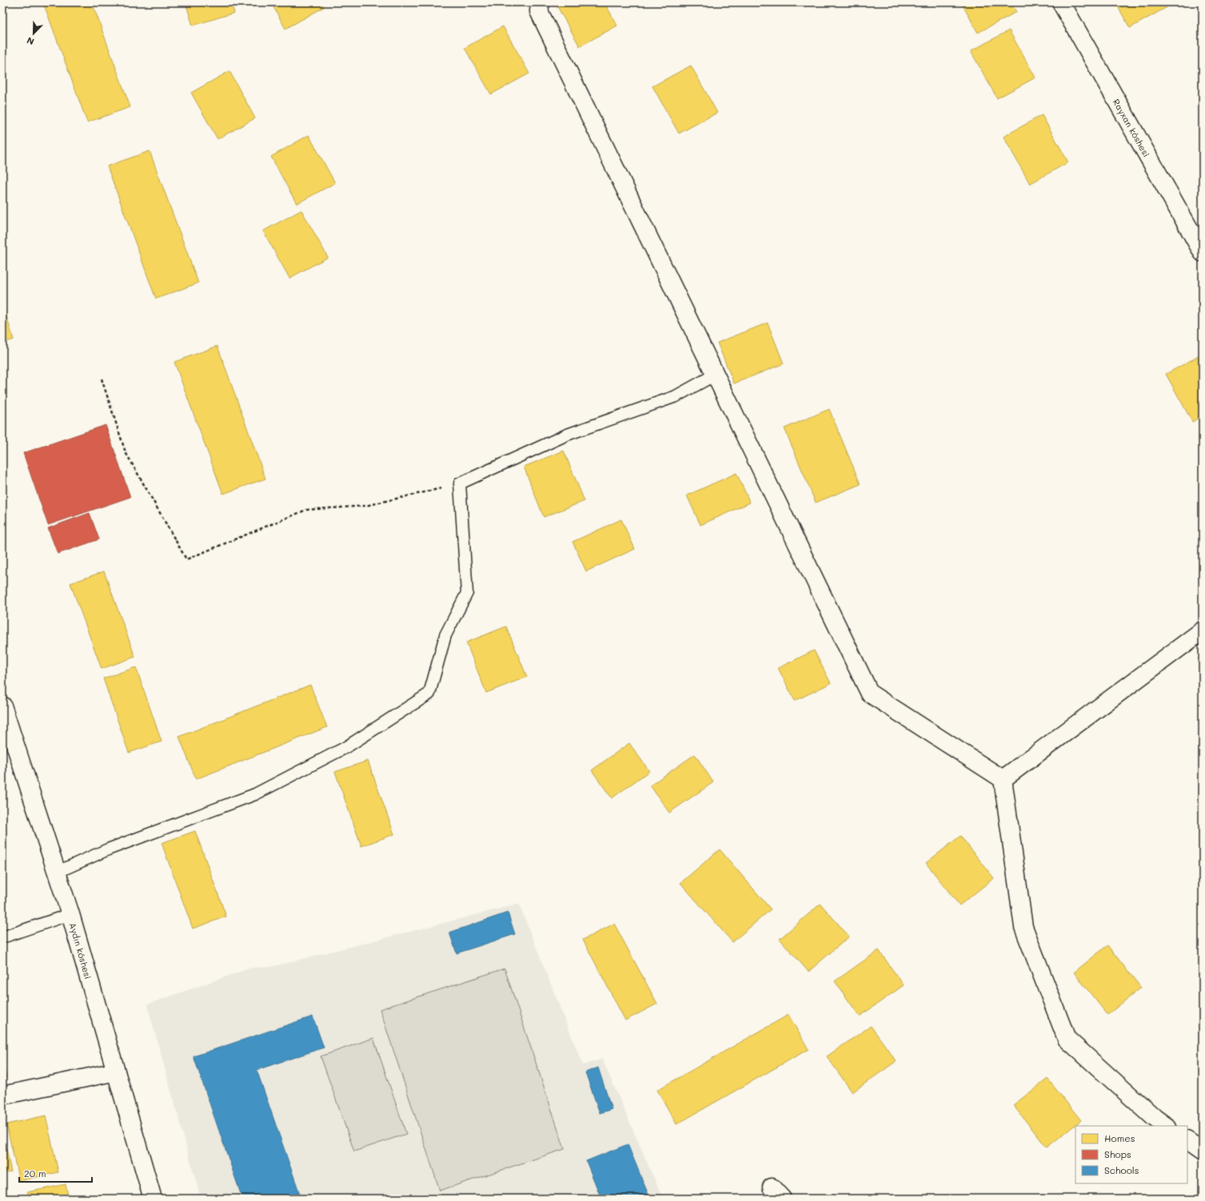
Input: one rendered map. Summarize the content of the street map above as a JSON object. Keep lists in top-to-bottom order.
{
  "streets": {
    "street": ["Rayxan kóshesi", "Aydın kóshesi"]
  },
  "legend": ["Homes", "Shops", "Schools"],
  "scale_bar": "20 m",
  "north": "bottom left"
}
